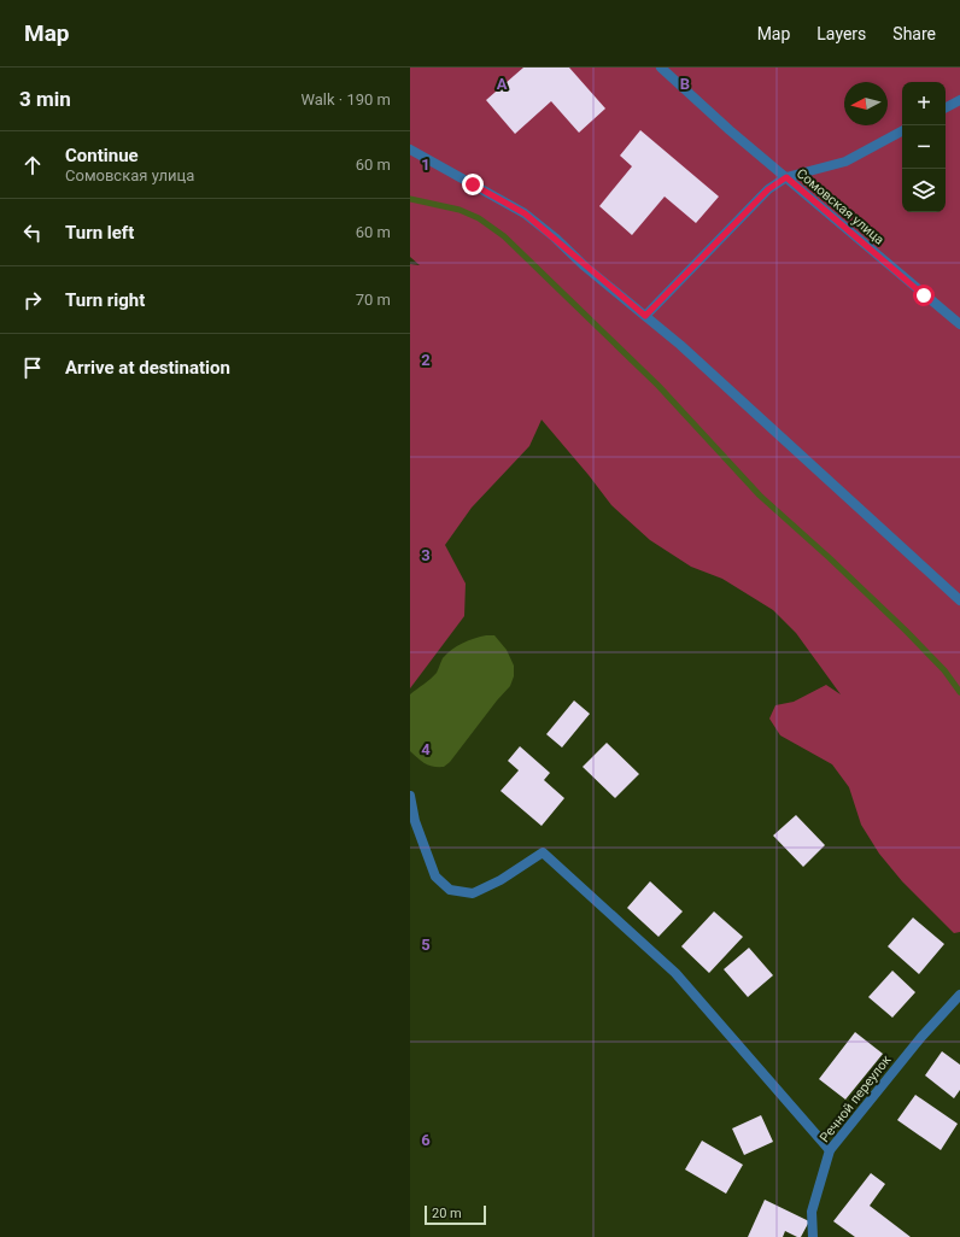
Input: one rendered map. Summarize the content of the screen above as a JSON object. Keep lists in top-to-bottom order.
{
  "streets": {
    "street": ["Сомовская улица", "Речной переулок"]
  },
  "scale_bar": "20 m",
  "north": "left",
  "page": {
    "header": "Map",
    "nav": ["Map", "Layers", "Share"],
    "heading": ["3 min", "Walk · 190 m"],
    "map_buttons": ["+", "−"],
    "list": [
      ["Continue", "Сомовская улица", "60 m"],
      ["Turn left", "60 m"],
      ["Turn right", "70 m"],
      "Arrive at destination"
    ],
    "scale": "20 m"
  },
  "grid": {
    "columns": ["A", "B"],
    "rows": [
      "1",
      "2",
      "3",
      "4",
      "5",
      "6"
    ]
  }
}
